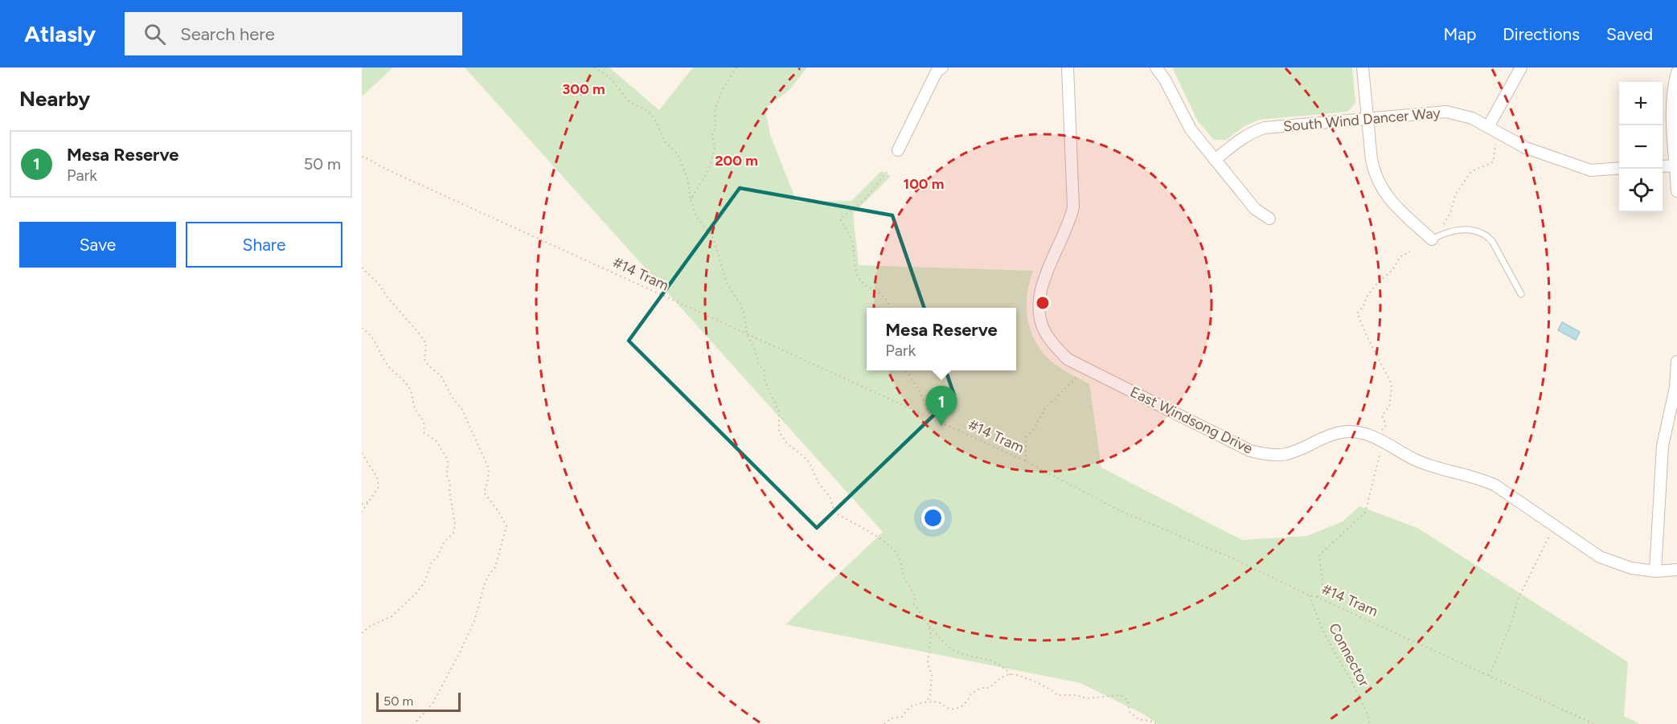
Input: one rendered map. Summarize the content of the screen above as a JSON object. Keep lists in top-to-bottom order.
{
  "streets": {
    "street": ["South Wind Dancer Way", "East Windsong Drive"],
    "path": ["#14 Tram", "Connector"]
  },
  "crossings": [
    ["#14 Tram", "Connector"]
  ],
  "scale_bar": "50 m",
  "page": {
    "header": "Atlasly",
    "search": "Search here",
    "nav": ["Map", "Directions", "Saved"],
    "heading": "Nearby",
    "map_buttons": ["+", "−"],
    "list": [
      {
        "mark": "1",
        "name": "Mesa Reserve",
        "note": "Park",
        "value": "50 m"
      }
    ],
    "buttons": ["Save", "Share"],
    "popup": ["Mesa Reserve", "Park"],
    "pins": "1",
    "scale": "50 m"
  },
  "rings": ["300 m", "200 m", "100 m"]
}
